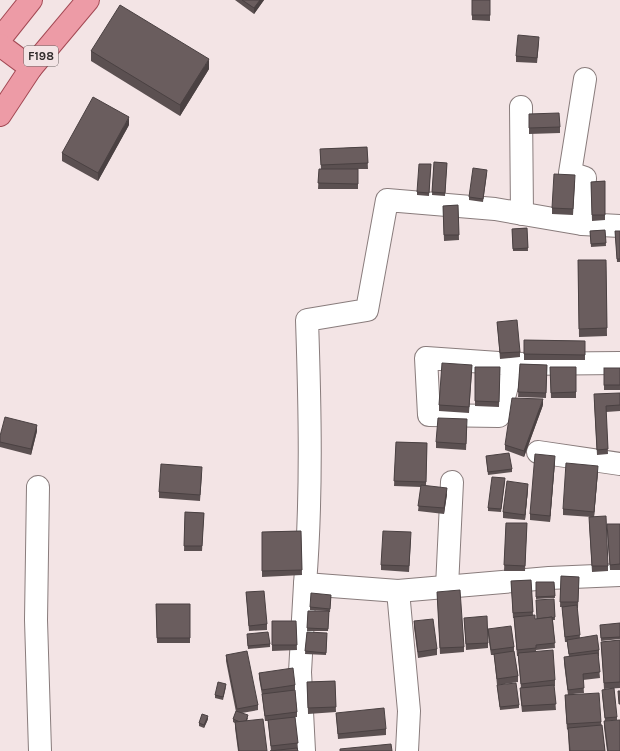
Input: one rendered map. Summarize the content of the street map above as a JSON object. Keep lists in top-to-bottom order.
{
  "streets": {
    "main road": ["F198"]
  }
}
